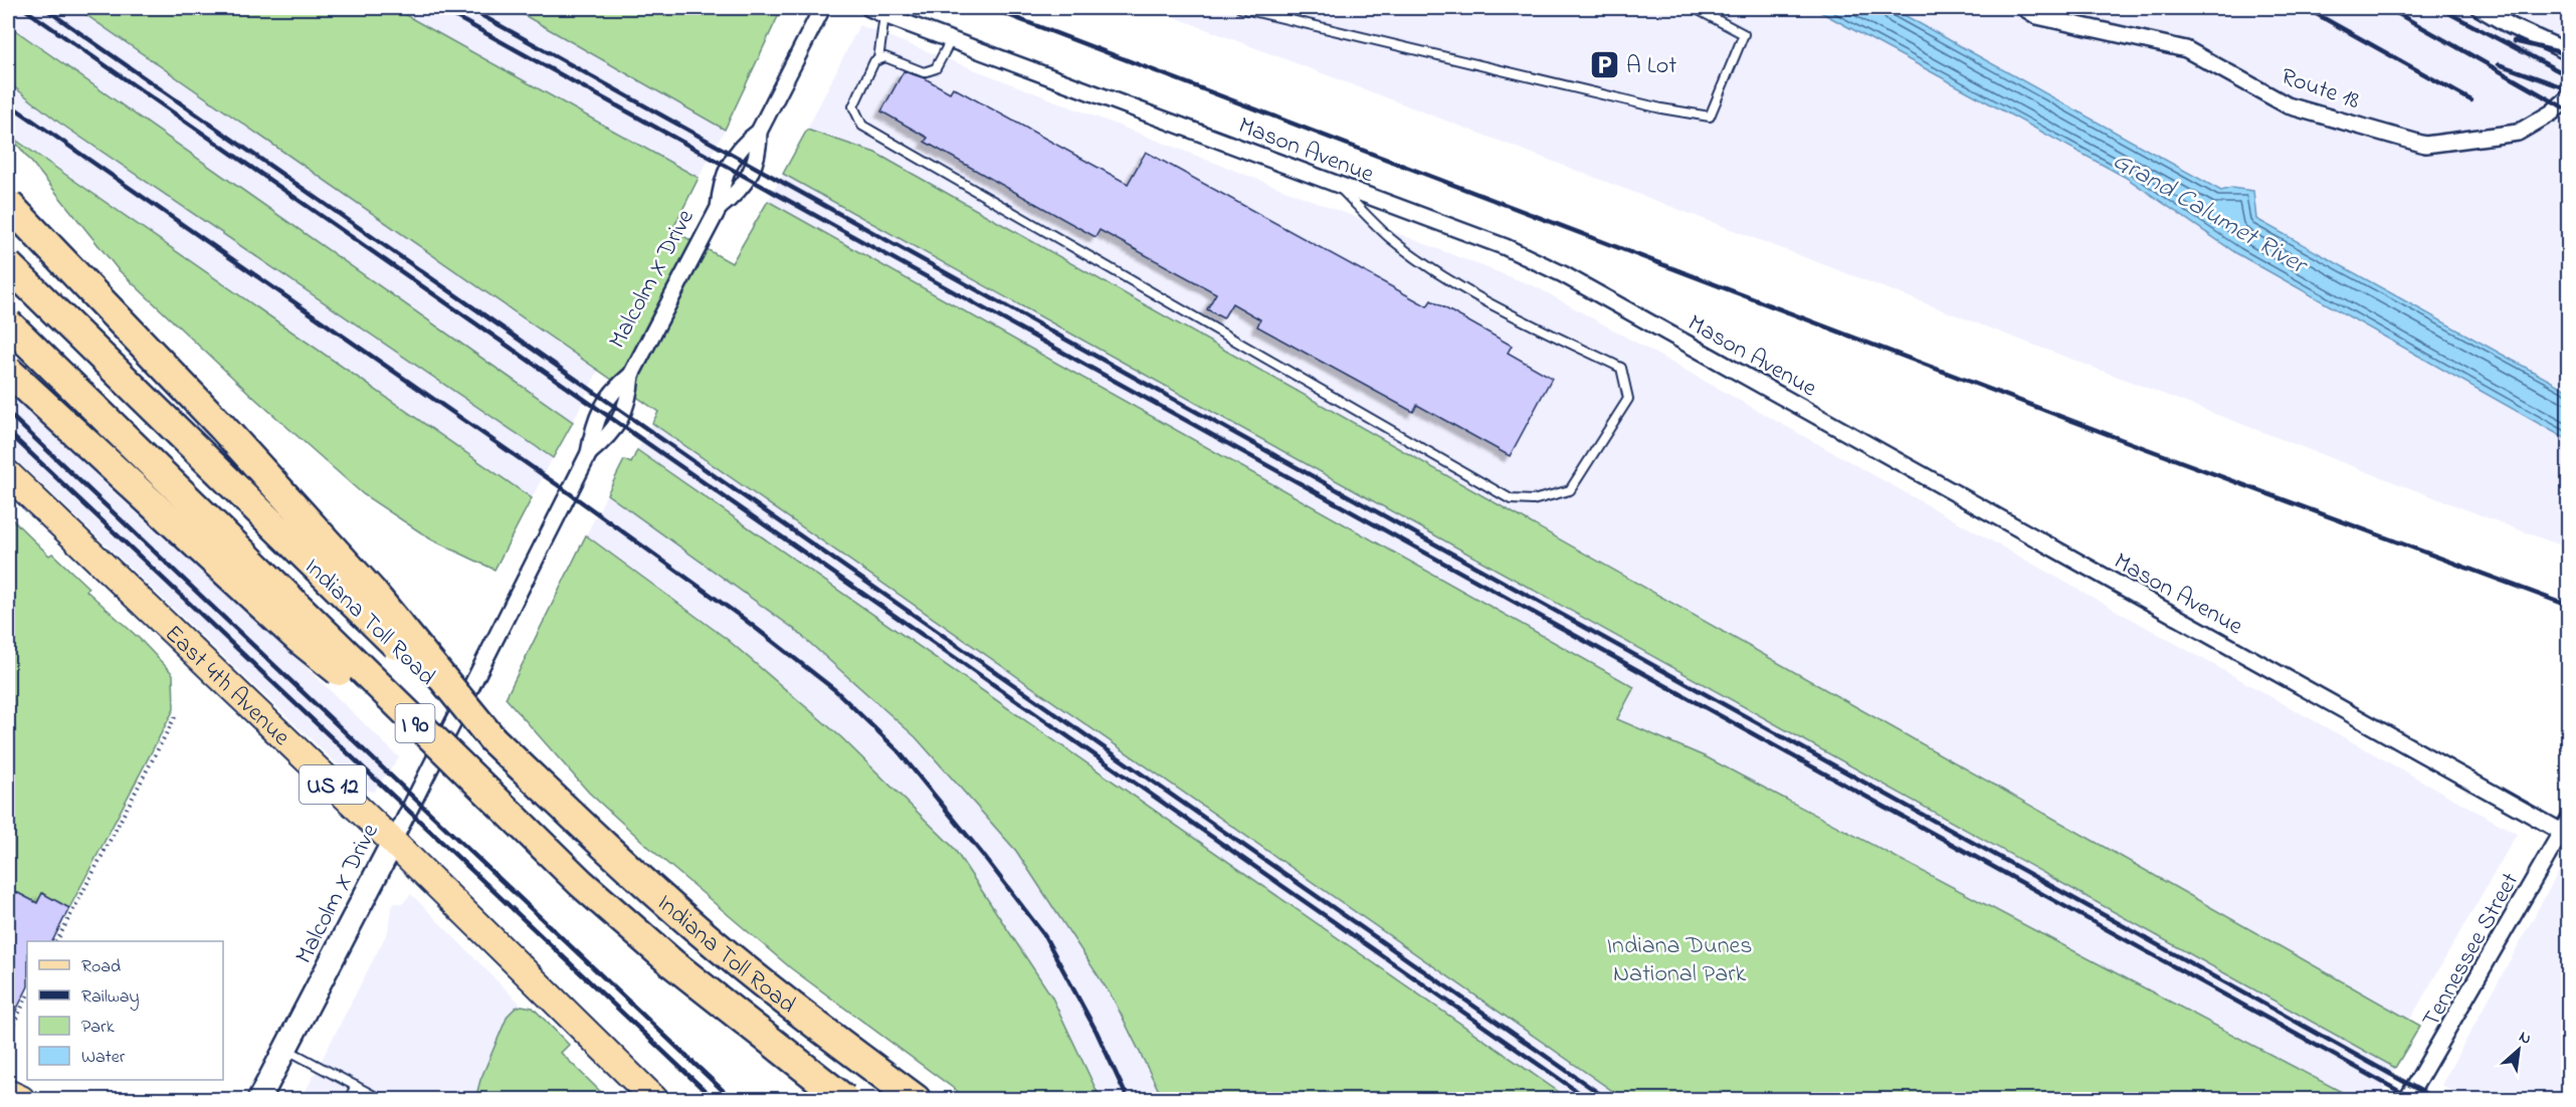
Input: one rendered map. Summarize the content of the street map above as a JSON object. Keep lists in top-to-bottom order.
{
  "streets": {
    "highway": ["Indiana Toll Road", "I 90"],
    "main road": ["East 4th Avenue", "US 12"],
    "street": [
      "Route 18",
      "Mason Avenue",
      "Malcolm X Drive",
      "Tennessee Street"
    ]
  },
  "crossings": [
    ["Mason Avenue", "Tennessee Street"],
    ["Malcolm X Drive", "East 4th Avenue"]
  ],
  "water": ["Grand Calumet River"],
  "parks": ["Indiana Dunes National Park"],
  "places": {
    "parking": ["A Lot"]
  },
  "legend": [
    "Road",
    "Railway",
    "Park",
    "Water"
  ],
  "north": "top right"
}
